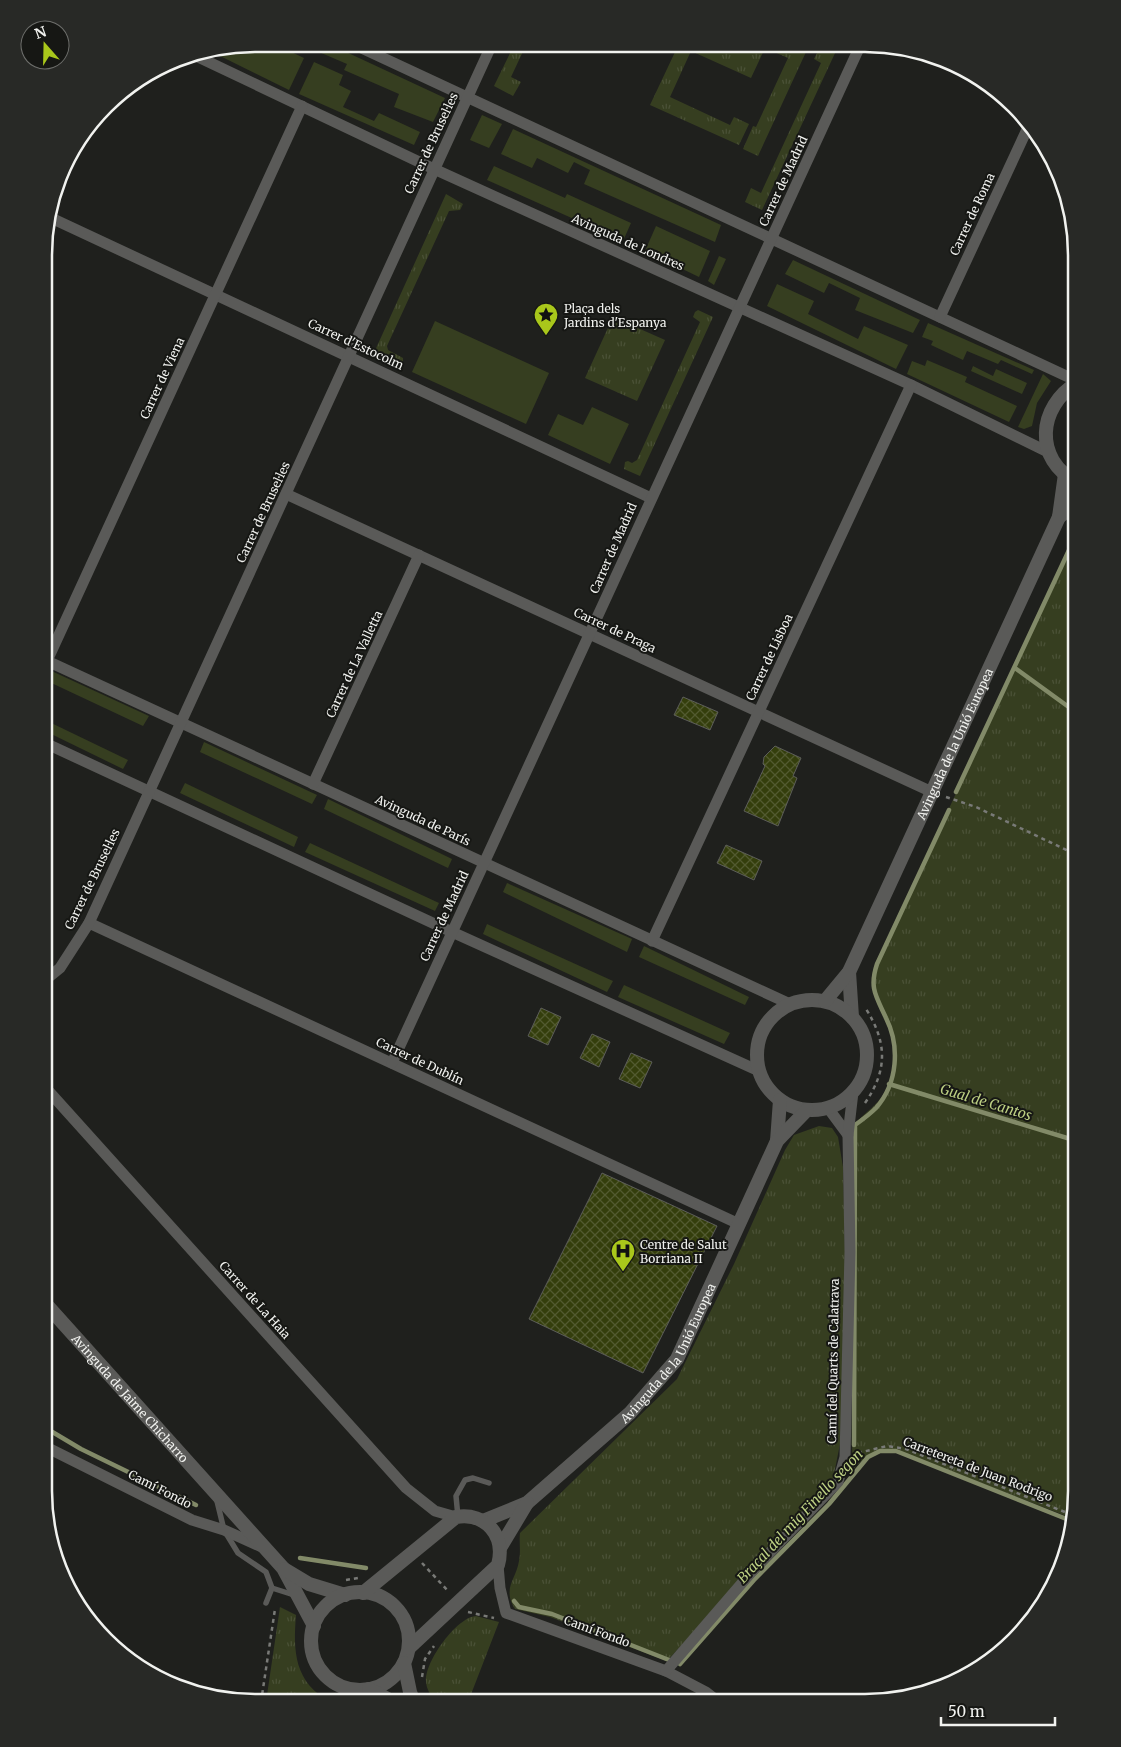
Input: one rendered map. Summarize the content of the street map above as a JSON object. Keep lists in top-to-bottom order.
{
  "streets": {
    "street": [
      "Carrer de Brusel·les",
      "Carrer de Madrid",
      "Carrer de Roma",
      "Avinguda de Londres",
      "Carrer d'Estocolm",
      "Carrer de Viena",
      "Carrer de Praga",
      "Carrer de Lisboa",
      "Carrer de La Valletta",
      "Avinguda de la Unió Europea",
      "Avinguda de París",
      "Carrer de Dublín",
      "Carrer de La Haia",
      "Camí del Quarts de Calatrava",
      "Avinguda de Jaime Chicharro",
      "Camí Fondo"
    ],
    "path": ["Carretereta de Juan Rodrigo"]
  },
  "crossings": [
    ["Carrer de Brusel·les", "Avinguda de Londres"],
    ["Carrer de Brusel·les", "Carrer d'Estocolm"],
    ["Carrer de Brusel·les", "Carrer de Praga"],
    ["Carrer de Brusel·les", "Avinguda de París"],
    ["Carrer de Brusel·les", "Carrer de Dublín"],
    ["Carrer de Madrid", "Avinguda de Londres"],
    ["Carrer de Madrid", "Carrer d'Estocolm"],
    ["Carrer de Madrid", "Carrer de Praga"],
    ["Carrer de Madrid", "Avinguda de París"],
    ["Carrer de Madrid", "Carrer de Dublín"],
    ["Avinguda de Londres", "Carrer de Viena"],
    ["Avinguda de Londres", "Carrer de Lisboa"],
    ["Carrer d'Estocolm", "Carrer de Viena"],
    ["Carrer de Praga", "Carrer de Lisboa"],
    ["Carrer de Praga", "Carrer de La Valletta"],
    ["Carrer de Praga", "Avinguda de la Unió Europea"],
    ["Carrer de Lisboa", "Avinguda de París"],
    ["Carrer de La Valletta", "Avinguda de París"],
    ["Avinguda de la Unió Europea", "Avinguda de París"],
    ["Avinguda de la Unió Europea", "Carrer de Dublín"],
    ["Avinguda de la Unió Europea", "Camí del Quarts de Calatrava"],
    ["Avinguda de la Unió Europea", "Camí Fondo"],
    ["Avinguda de París", "Camí del Quarts de Calatrava"],
    ["Camí del Quarts de Calatrava", "Carretereta de Juan Rodrigo"],
    ["Camí del Quarts de Calatrava", "Camí Fondo"],
    ["Avinguda de Jaime Chicharro", "Camí Fondo"]
  ],
  "water": ["Gual de Cantos", "Braçal del mig Finello segon"],
  "places": {
    "place": ["Plaça dels Jardins d'Espanya"],
    "hospital": ["Centre de Salut Borriana II"]
  },
  "scale_bar": "50 m",
  "north": "top"
}
